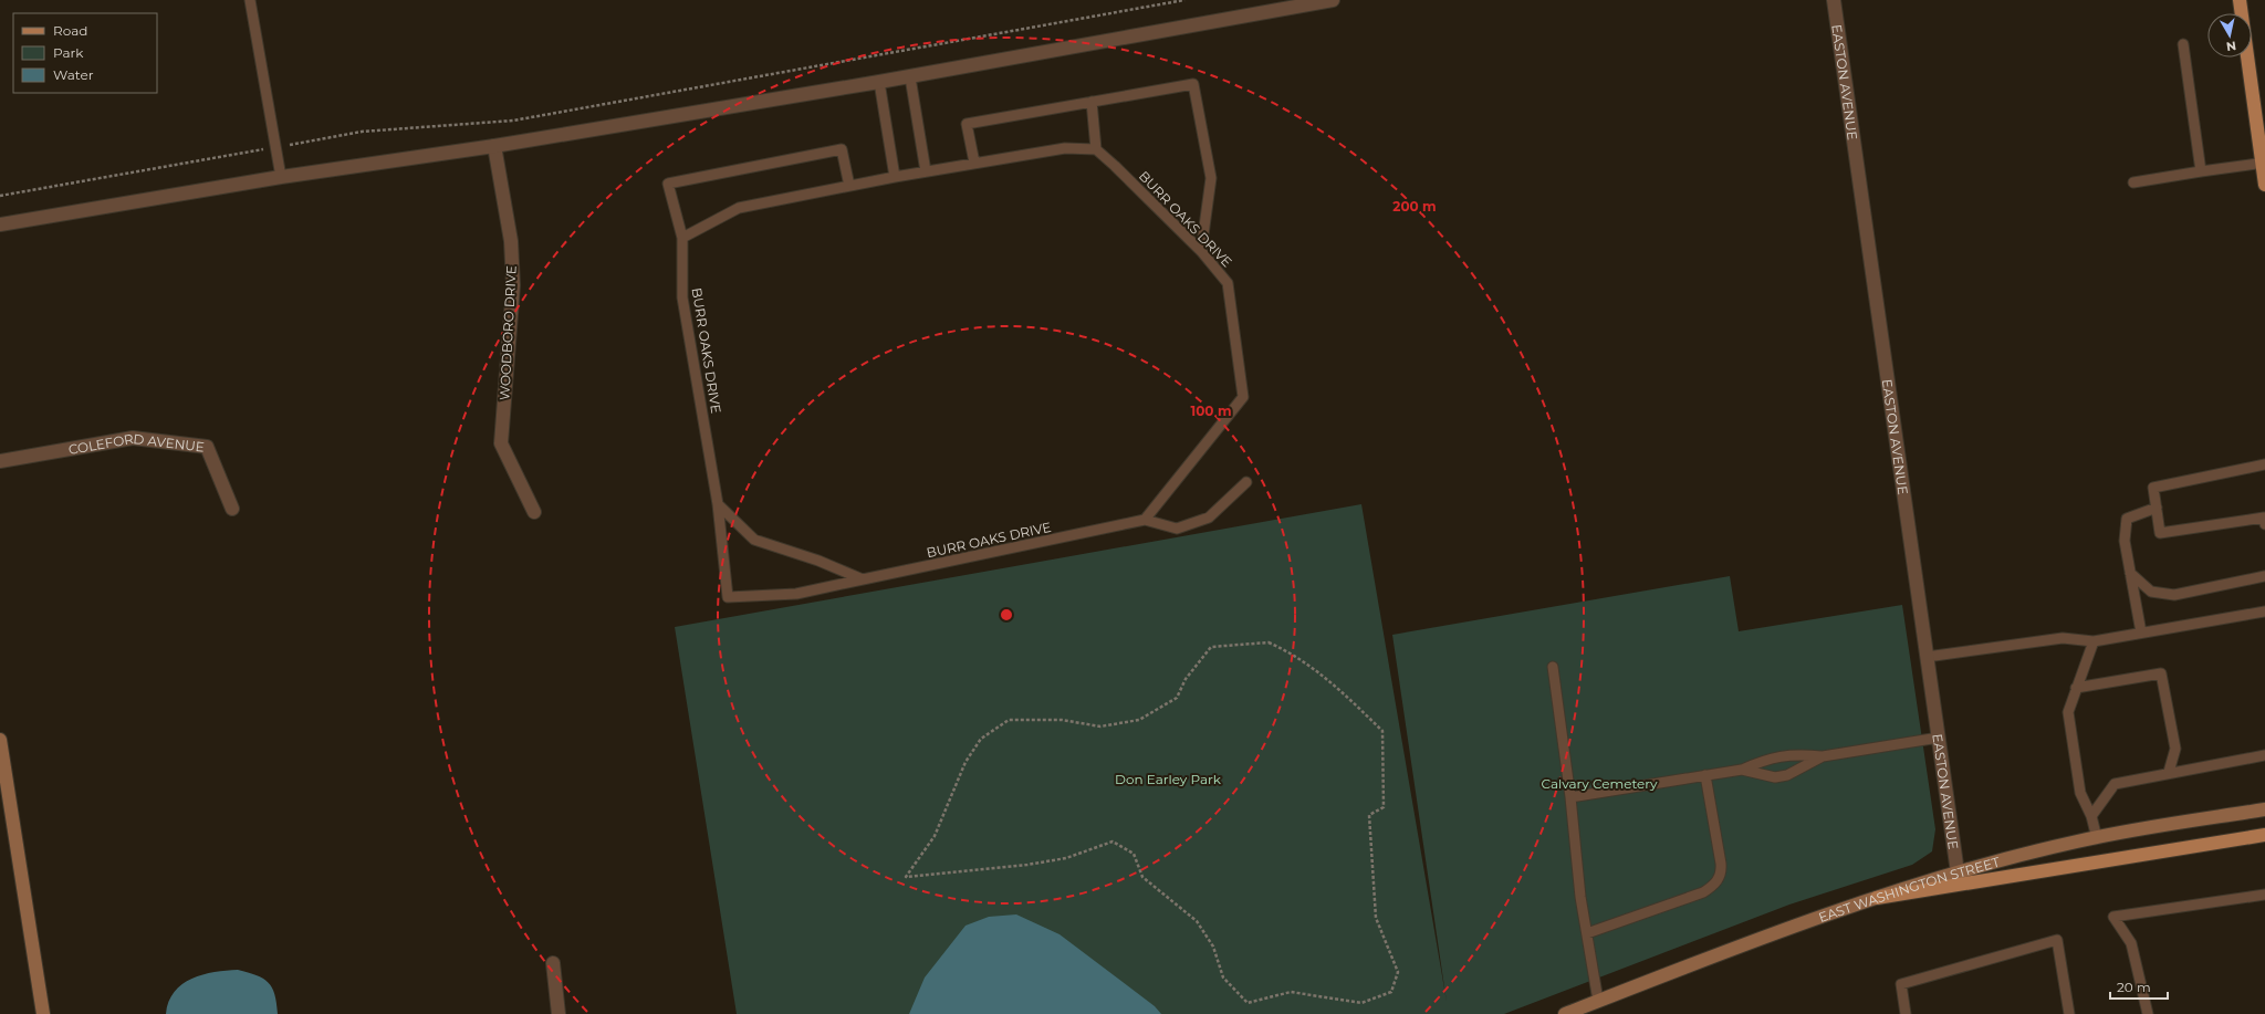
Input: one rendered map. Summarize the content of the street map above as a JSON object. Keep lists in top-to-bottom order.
{
  "streets": {
    "main road": ["EAST WASHINGTON STREET"],
    "street": ["EASTON AVENUE", "WOODBORO DRIVE", "COLEFORD AVENUE"],
    "lane": ["BURR OAKS DRIVE"]
  },
  "crossings": [
    ["EASTON AVENUE", "EAST WASHINGTON STREET"]
  ],
  "parks": ["Don Earley Park", "Calvary Cemetery"],
  "legend": ["Road", "Park", "Water"],
  "scale_bar": "20 m",
  "north": "bottom",
  "rings": ["200 m", "100 m"]
}
